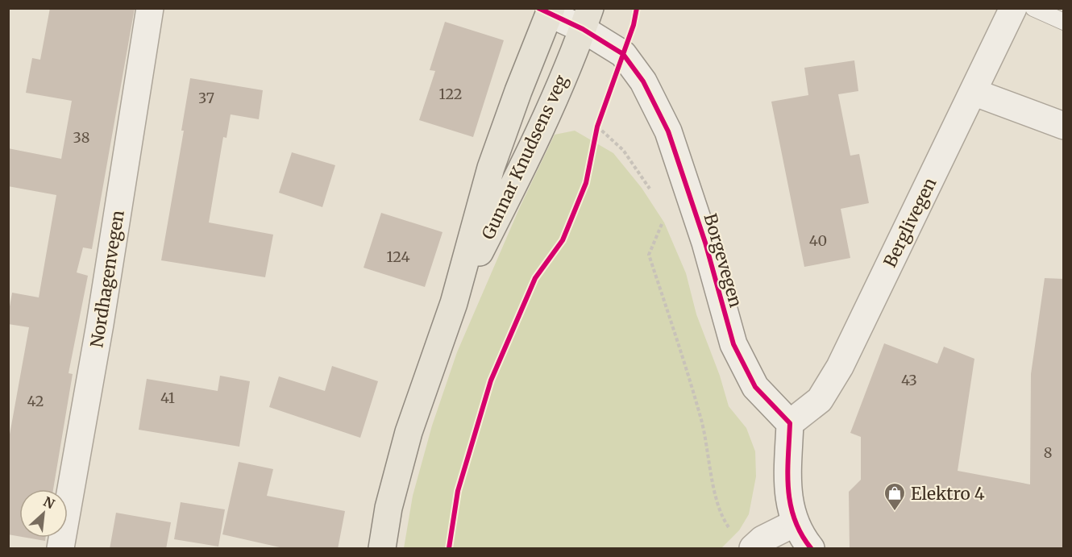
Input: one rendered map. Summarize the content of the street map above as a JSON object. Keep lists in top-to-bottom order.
{
  "streets": {
    "main road": ["Gunnar Knudsens veg"],
    "street": ["Berglivegen", "Borgevegen", "Nordhagenvegen"]
  },
  "crossings": [
    ["Gunnar Knudsens veg", "Borgevegen"],
    ["Berglivegen", "Borgevegen"]
  ],
  "places": {
    "shop": ["Elektro 4"]
  },
  "house_numbers": [
    "122",
    "37",
    "38",
    "40",
    "124",
    "43",
    "41",
    "42",
    "8"
  ],
  "north": "top right"
}
